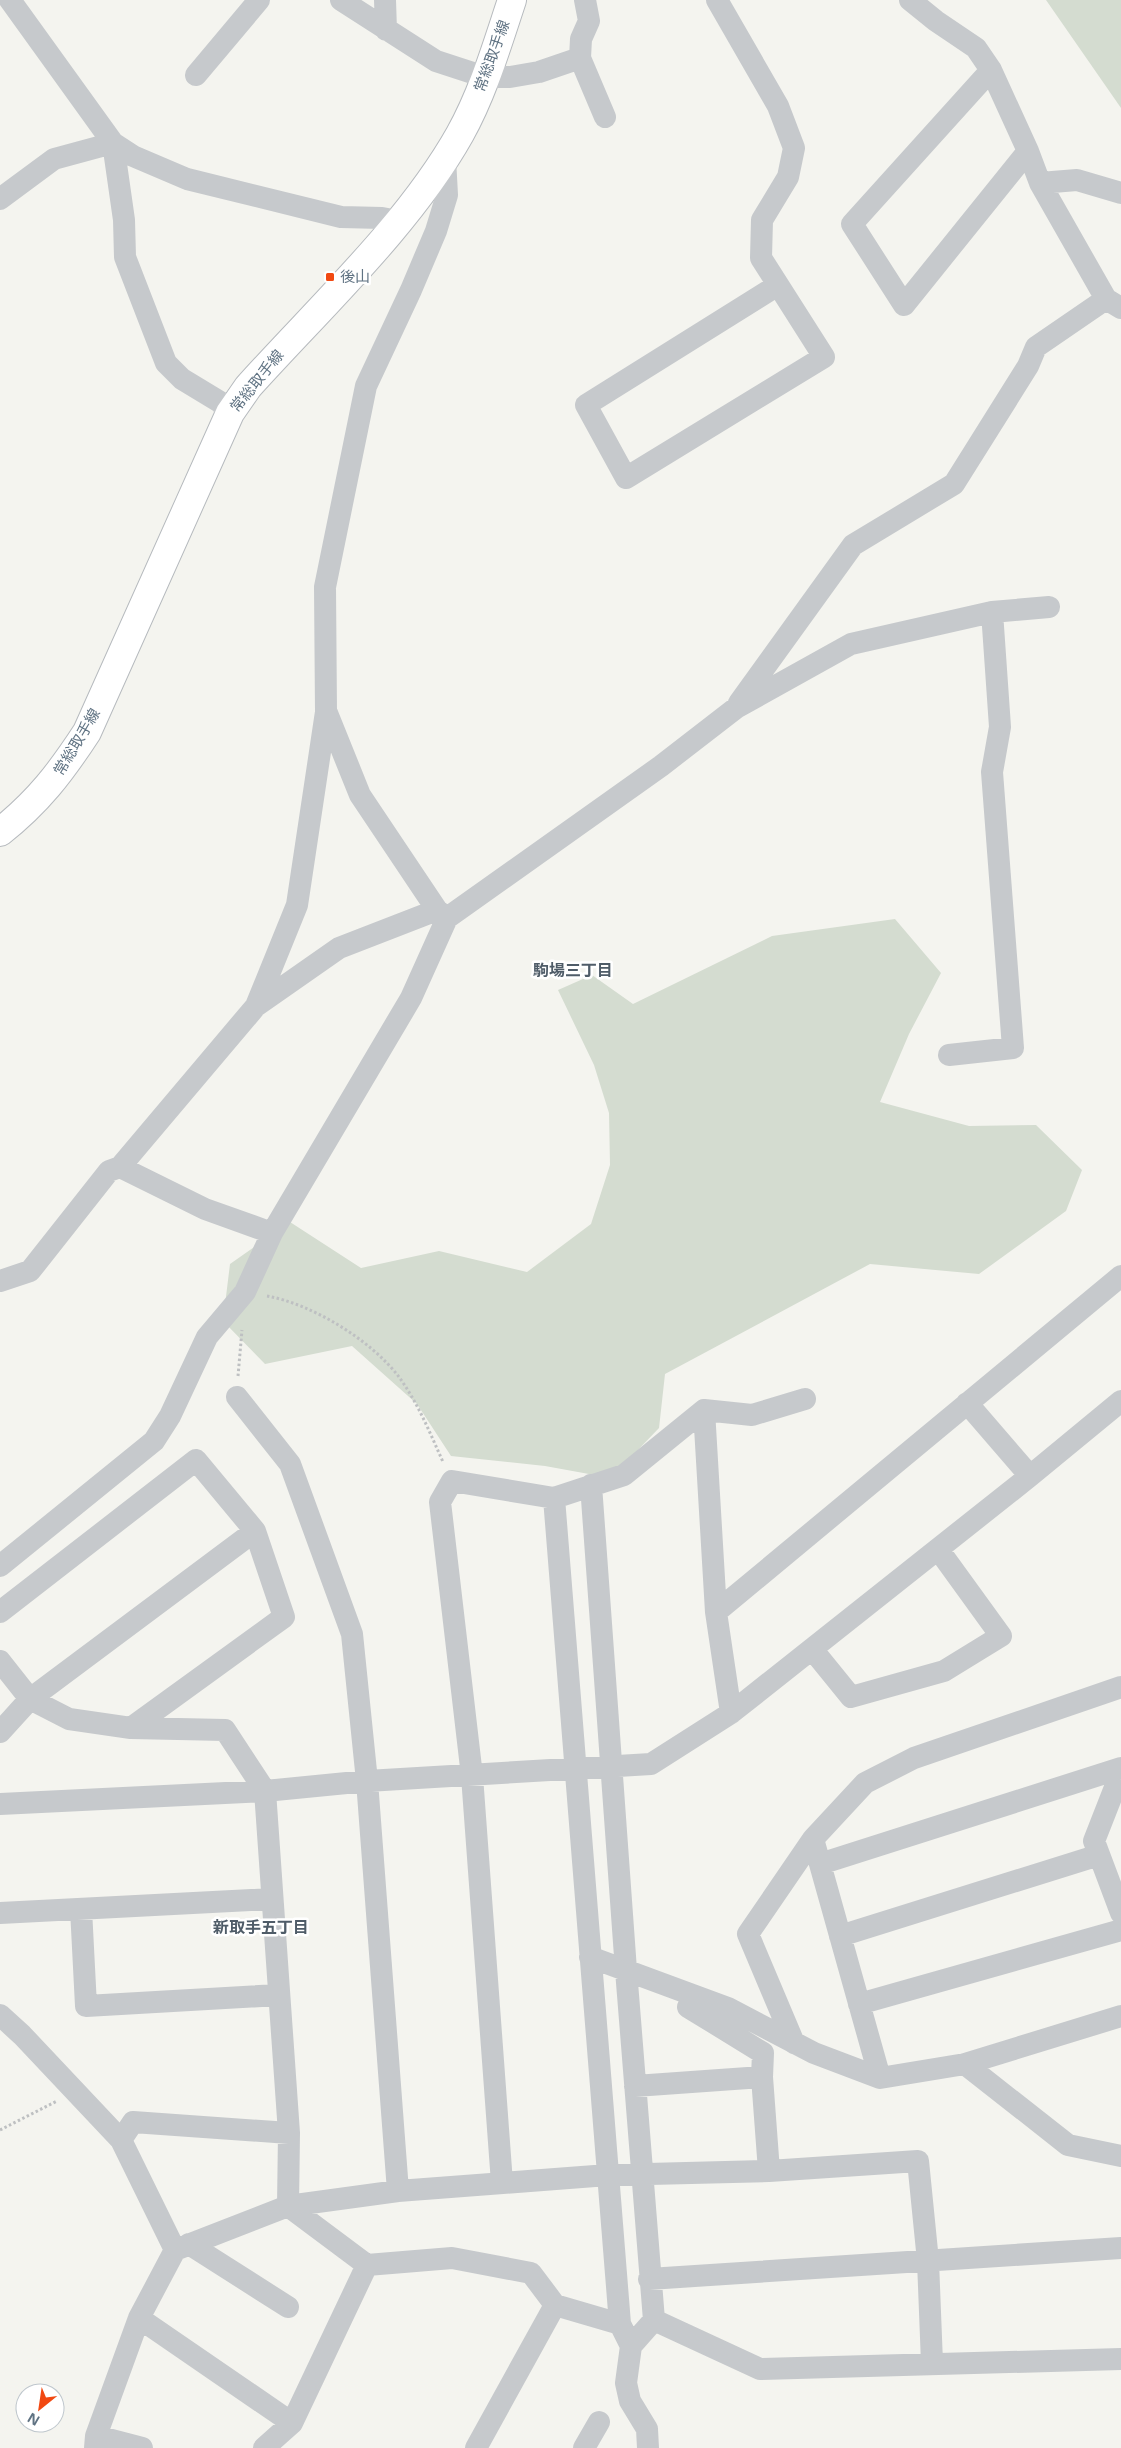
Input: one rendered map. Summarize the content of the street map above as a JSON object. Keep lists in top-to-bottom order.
{
  "streets": {
    "main road": ["常総取手線"]
  },
  "districts": ["駒場三丁目", "新取手五丁目"],
  "places": {
    "transit": ["後山"]
  },
  "north": "bottom left"
}
